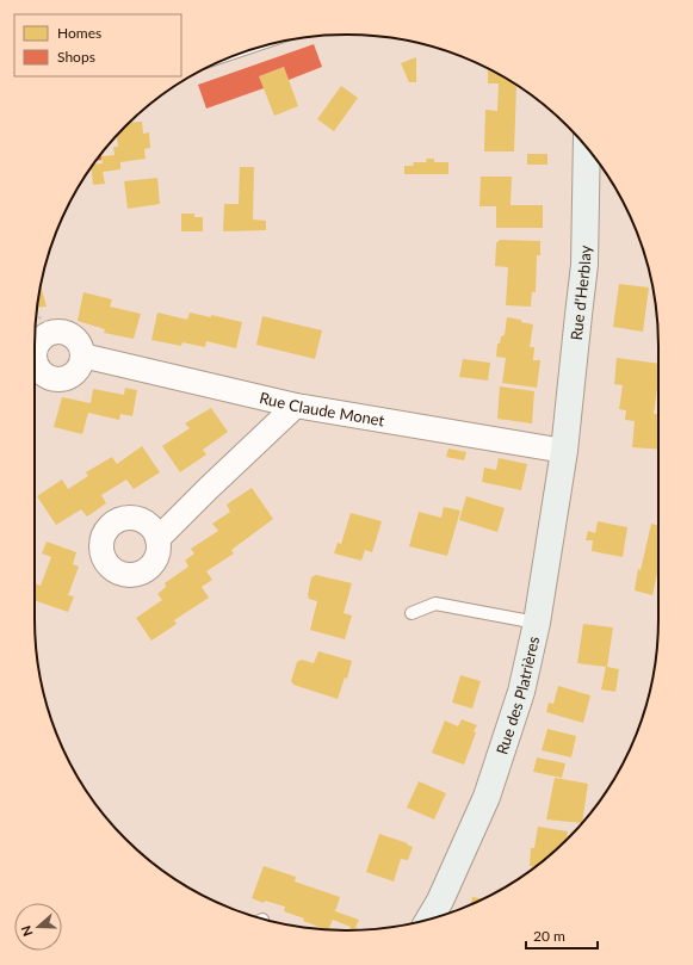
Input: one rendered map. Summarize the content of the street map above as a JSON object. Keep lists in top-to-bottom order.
{
  "streets": {
    "main road": ["Rue d'Herblay", "Rue des Platrières"],
    "street": ["Rue Claude Monet"]
  },
  "crossings": [
    ["Rue d'Herblay", "Rue Claude Monet"],
    ["Rue d'Herblay", "Rue des Platrières"],
    ["Rue Claude Monet", "Rue des Platrières"]
  ],
  "legend": ["Homes", "Shops"],
  "scale_bar": "20 m",
  "north": "left"
}
